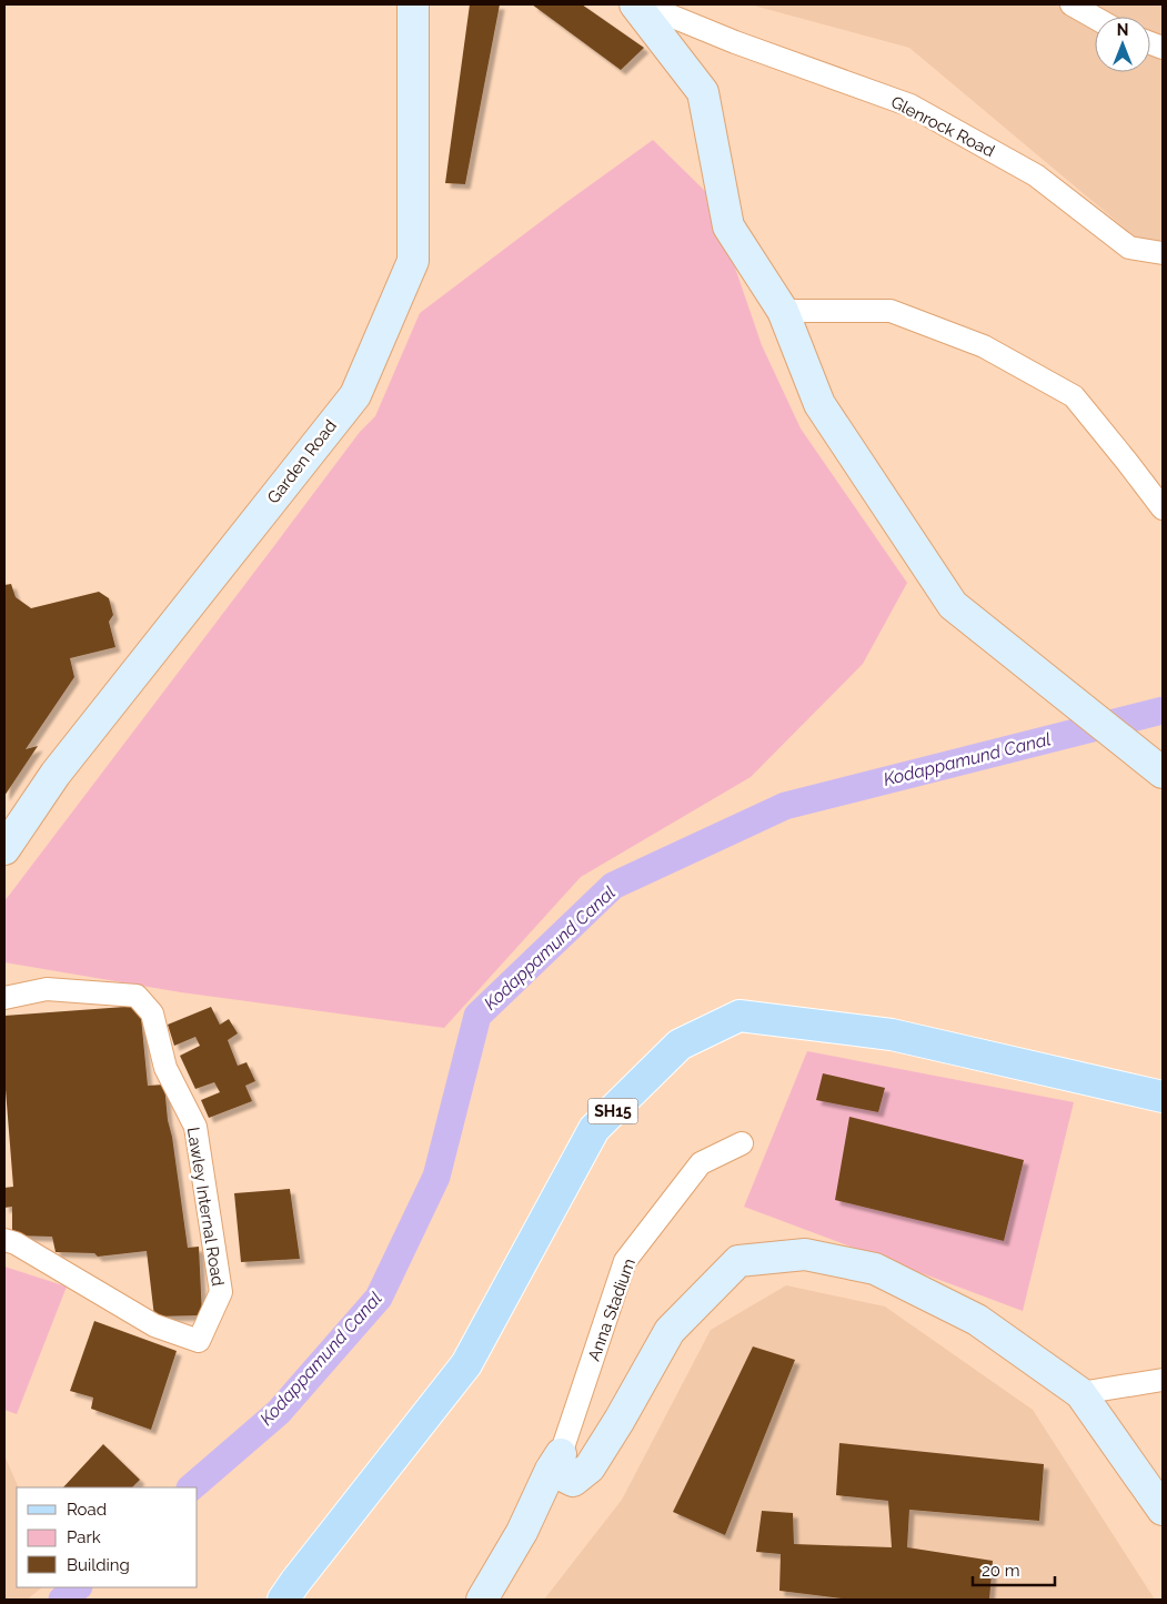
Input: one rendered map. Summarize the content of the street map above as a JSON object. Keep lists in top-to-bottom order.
{
  "streets": {
    "main road": ["SH15"],
    "street": [
      "Glenrock Road",
      "Garden Road",
      "Lawley Internal Road",
      "Anna Stadium"
    ]
  },
  "water": ["Kodappamund Canal"],
  "legend": ["Road", "Park", "Building"],
  "scale_bar": "20 m",
  "north": "top"
}
